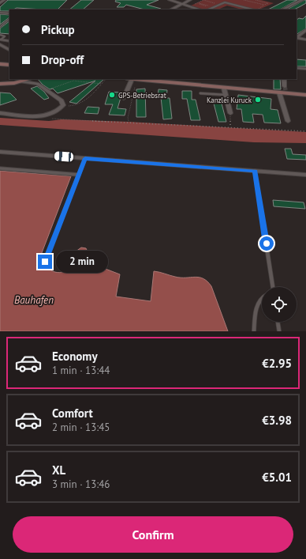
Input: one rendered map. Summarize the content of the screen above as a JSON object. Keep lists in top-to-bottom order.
{
  "water": ["Bauhafen"],
  "places": ["GPS-Betriebsrat", "Kanzlei Kuruck"],
  "page": {
    "banner": ["Pickup", "Drop-off"],
    "bubble": "2 min",
    "list": [
      {
        "name": "Economy",
        "note": "1 min · 13:44",
        "value": "€2.95"
      },
      {
        "name": "Comfort",
        "note": "2 min · 13:45",
        "value": "€3.98"
      },
      {
        "name": "XL",
        "note": "3 min · 13:46",
        "value": "€5.01"
      }
    ],
    "buttons": "Confirm"
  }
}
